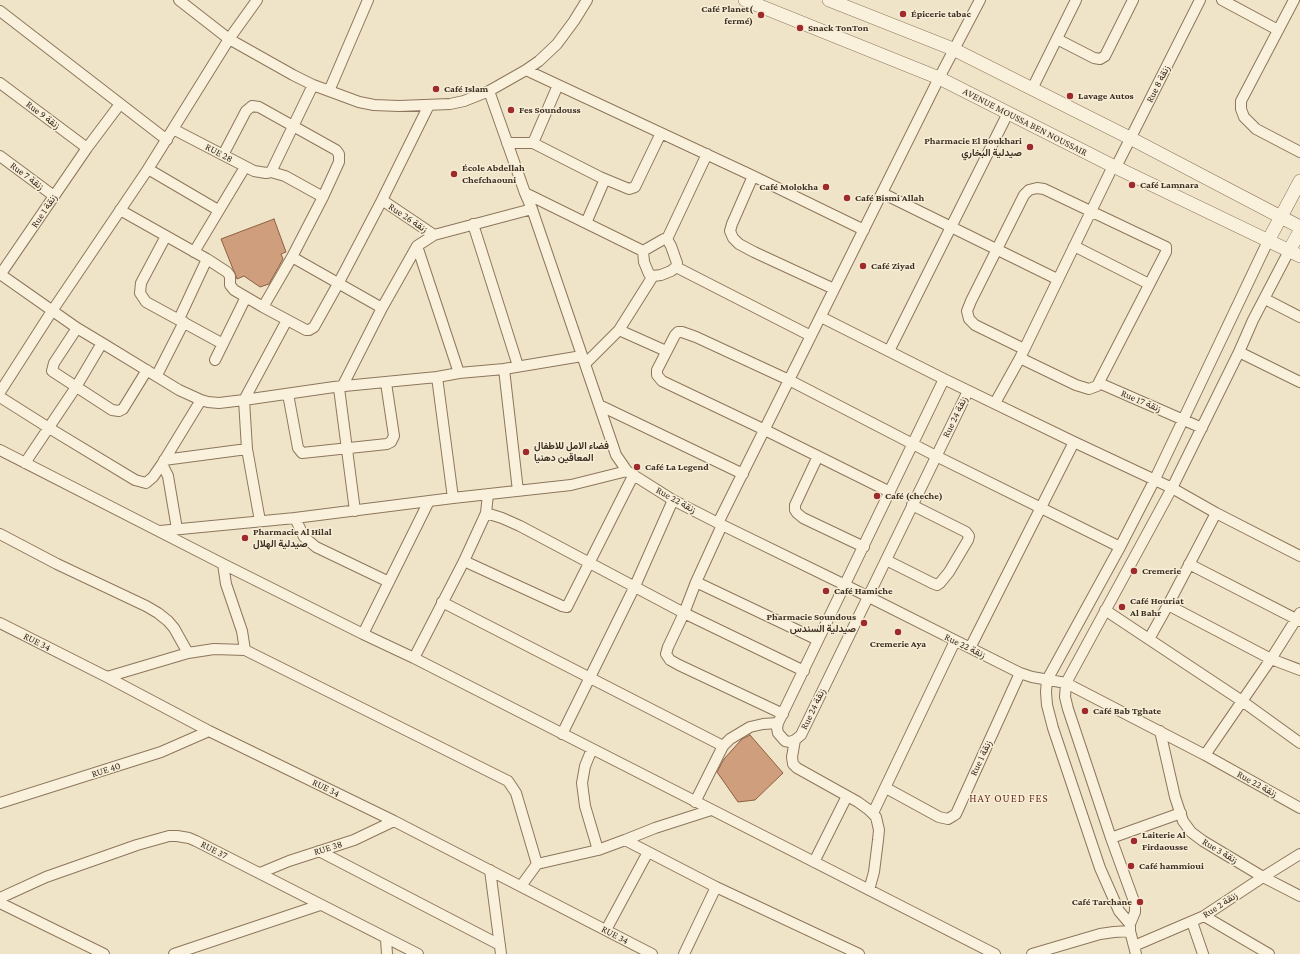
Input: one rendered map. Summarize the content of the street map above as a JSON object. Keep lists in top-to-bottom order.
{
  "streets": {
    "street": [
      "Rue 8 زنقة",
      "Rue 9 زنقة",
      "AVENUE MOUSSA BEN NOUSSAIR",
      "RUE 28",
      "Rue 7 زنقة",
      "Rue 1 زنقة",
      "Rue 26 زنقة",
      "Rue 17 زنقة",
      "Rue 24 زنقة",
      "Rue 22 زنقة",
      "RUE 34",
      "RUE 40",
      "RUE 38",
      "RUE 37",
      "Rue 3 زنقة",
      "Rue 2 زنقة"
    ]
  },
  "crossings": [
    ["Rue 8 زنقة", "AVENUE MOUSSA BEN NOUSSAIR"],
    ["Rue 8 زنقة", "Rue 17 زنقة"],
    ["Rue 9 زنقة", "Rue 1 زنقة"],
    ["Rue 7 زنقة", "Rue 1 زنقة"],
    ["Rue 1 زنقة", "Rue 22 زنقة"],
    ["Rue 24 زنقة", "Rue 22 زنقة"],
    ["Rue 22 زنقة", "Rue 3 زنقة"],
    ["RUE 34", "RUE 40"],
    ["RUE 34", "RUE 38"],
    ["RUE 38", "RUE 37"],
    ["Rue 3 زنقة", "Rue 2 زنقة"]
  ],
  "districts": ["HAY OUED FES"],
  "places": [
    "Épicerie tabac",
    "Café Planet( fermé)",
    "Snack TonTon",
    "Café Islam",
    "Lavage Autos",
    "Fes Soundouss",
    "Pharmacie El Boukhari صيدلية البخاري",
    "École Abdellah Chefchaouni",
    "Café Lamnara",
    "Café Molokha",
    "Café Bismi Allah",
    "Café Ziyad",
    "فضاء الامل للاطفال المعاقين دهنيا",
    "Café La Legend",
    "Café (cheche)",
    "Pharmacie Al Hilal صيدلية الهلال",
    "Cremerie",
    "Café Hamiche",
    "Café Houriat Al Bahr",
    "Pharmacie Soundous صيدلية السندس",
    "Cremerie Aya",
    "Café Bab Tghate",
    "Laiterie Al Firdaousse",
    "Café hammioui",
    "Café Tarchane"
  ]
}
